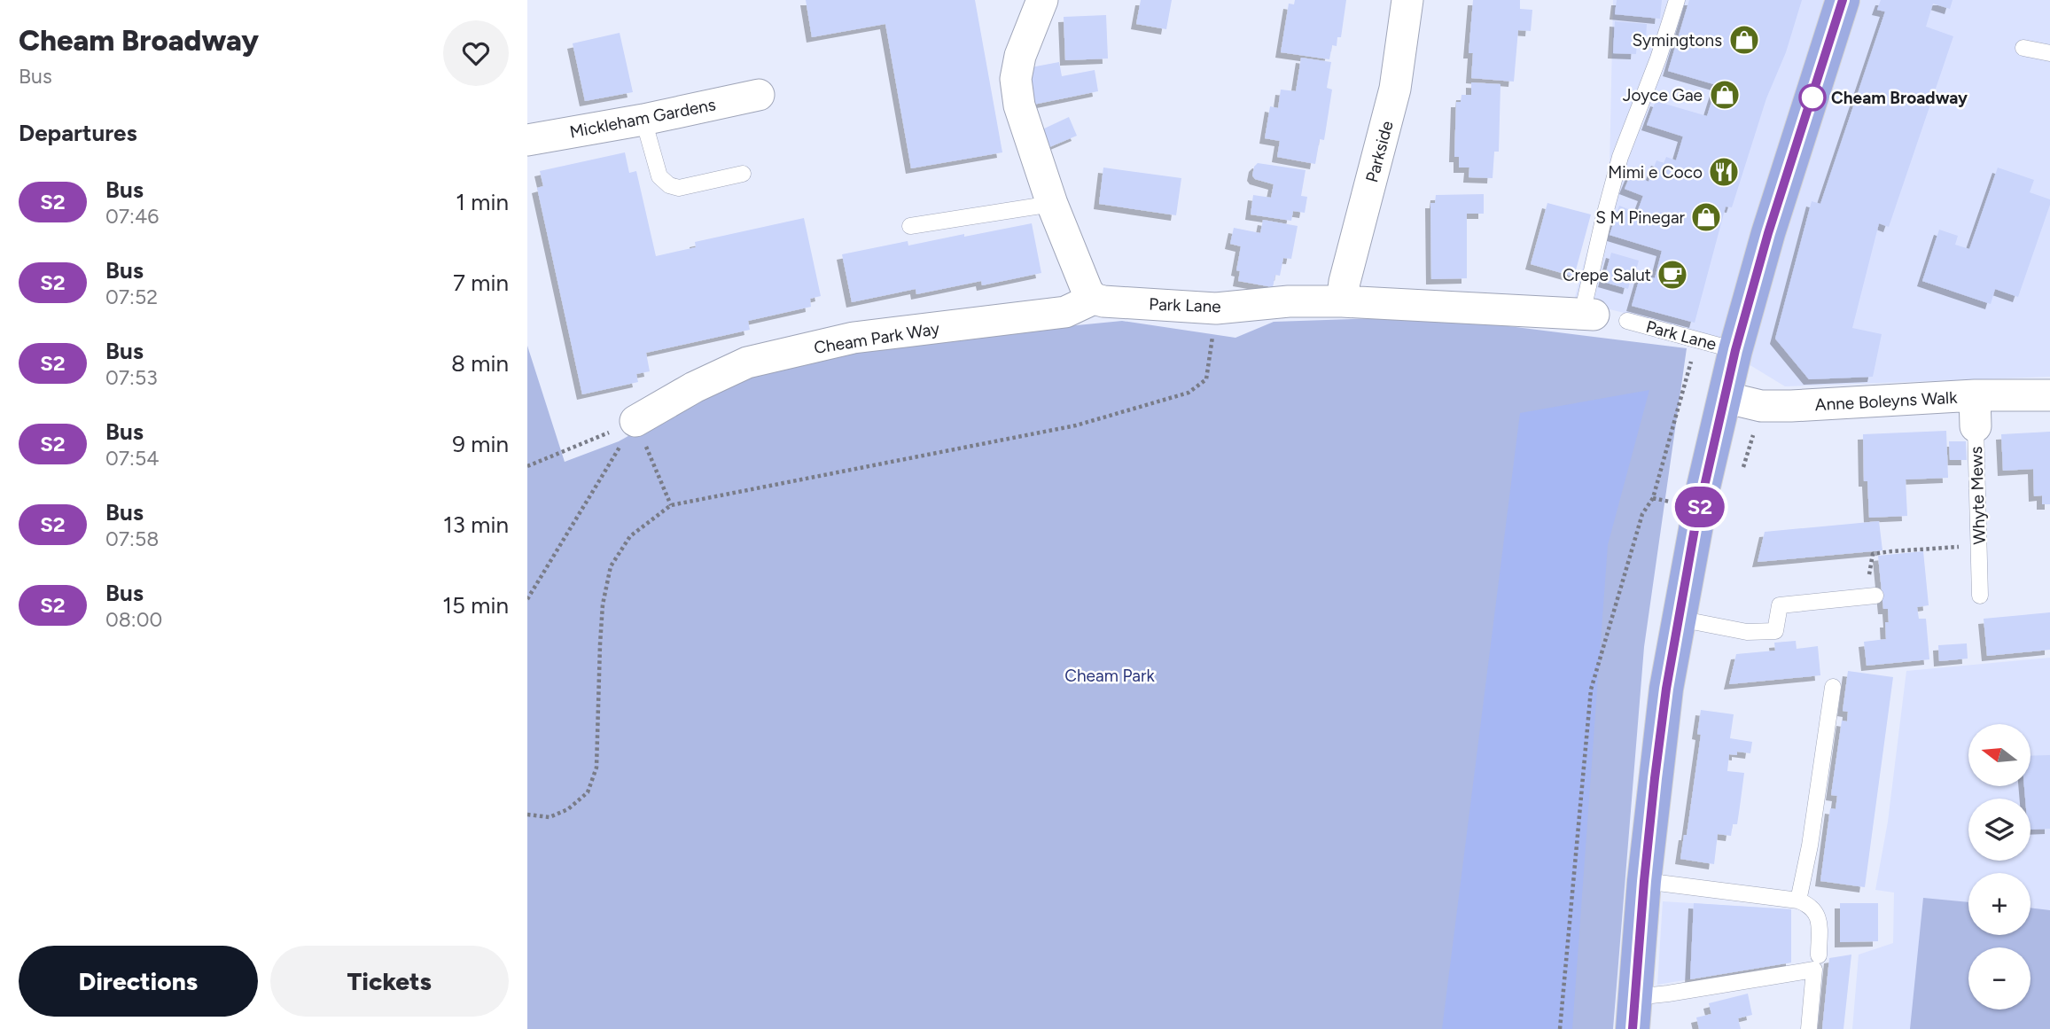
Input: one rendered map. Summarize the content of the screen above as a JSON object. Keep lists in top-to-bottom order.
{
  "streets": {
    "street": [
      "Mickleham Gardens",
      "Parkside",
      "Park Lane",
      "Cheam Park Way",
      "Anne Boleyns Walk",
      "Whyte Mews"
    ]
  },
  "crossings": [
    ["Parkside", "Park Lane"],
    ["Park Lane", "Cheam Park Way"],
    ["Anne Boleyns Walk", "Whyte Mews"]
  ],
  "parks": ["Cheam Park"],
  "places": {
    "shop": ["Symingtons", "Joyce Gae", "S M Pinegar"],
    "other": ["Cheam Broadway"],
    "restaurant": ["Mimi e Coco"],
    "cafe": ["Crepe Salut"]
  },
  "lines": ["bus line S2"],
  "north": "left",
  "page": {
    "heading": [
      ["Cheam Broadway", "Bus"],
      "Departures"
    ],
    "on_map": "S2",
    "list": [
      {
        "mark": "S2",
        "name": "Bus",
        "note": "07:46",
        "value": "1 min"
      },
      {
        "mark": "S2",
        "name": "Bus",
        "note": "07:52",
        "value": "7 min"
      },
      {
        "mark": "S2",
        "name": "Bus",
        "note": "07:53",
        "value": "8 min"
      },
      {
        "mark": "S2",
        "name": "Bus",
        "note": "07:54",
        "value": "9 min"
      },
      {
        "mark": "S2",
        "name": "Bus",
        "note": "07:58",
        "value": "13 min"
      },
      {
        "mark": "S2",
        "name": "Bus",
        "note": "08:00",
        "value": "15 min"
      }
    ],
    "map_buttons": ["+", "−"],
    "buttons": ["Directions", "Tickets"]
  }
}
